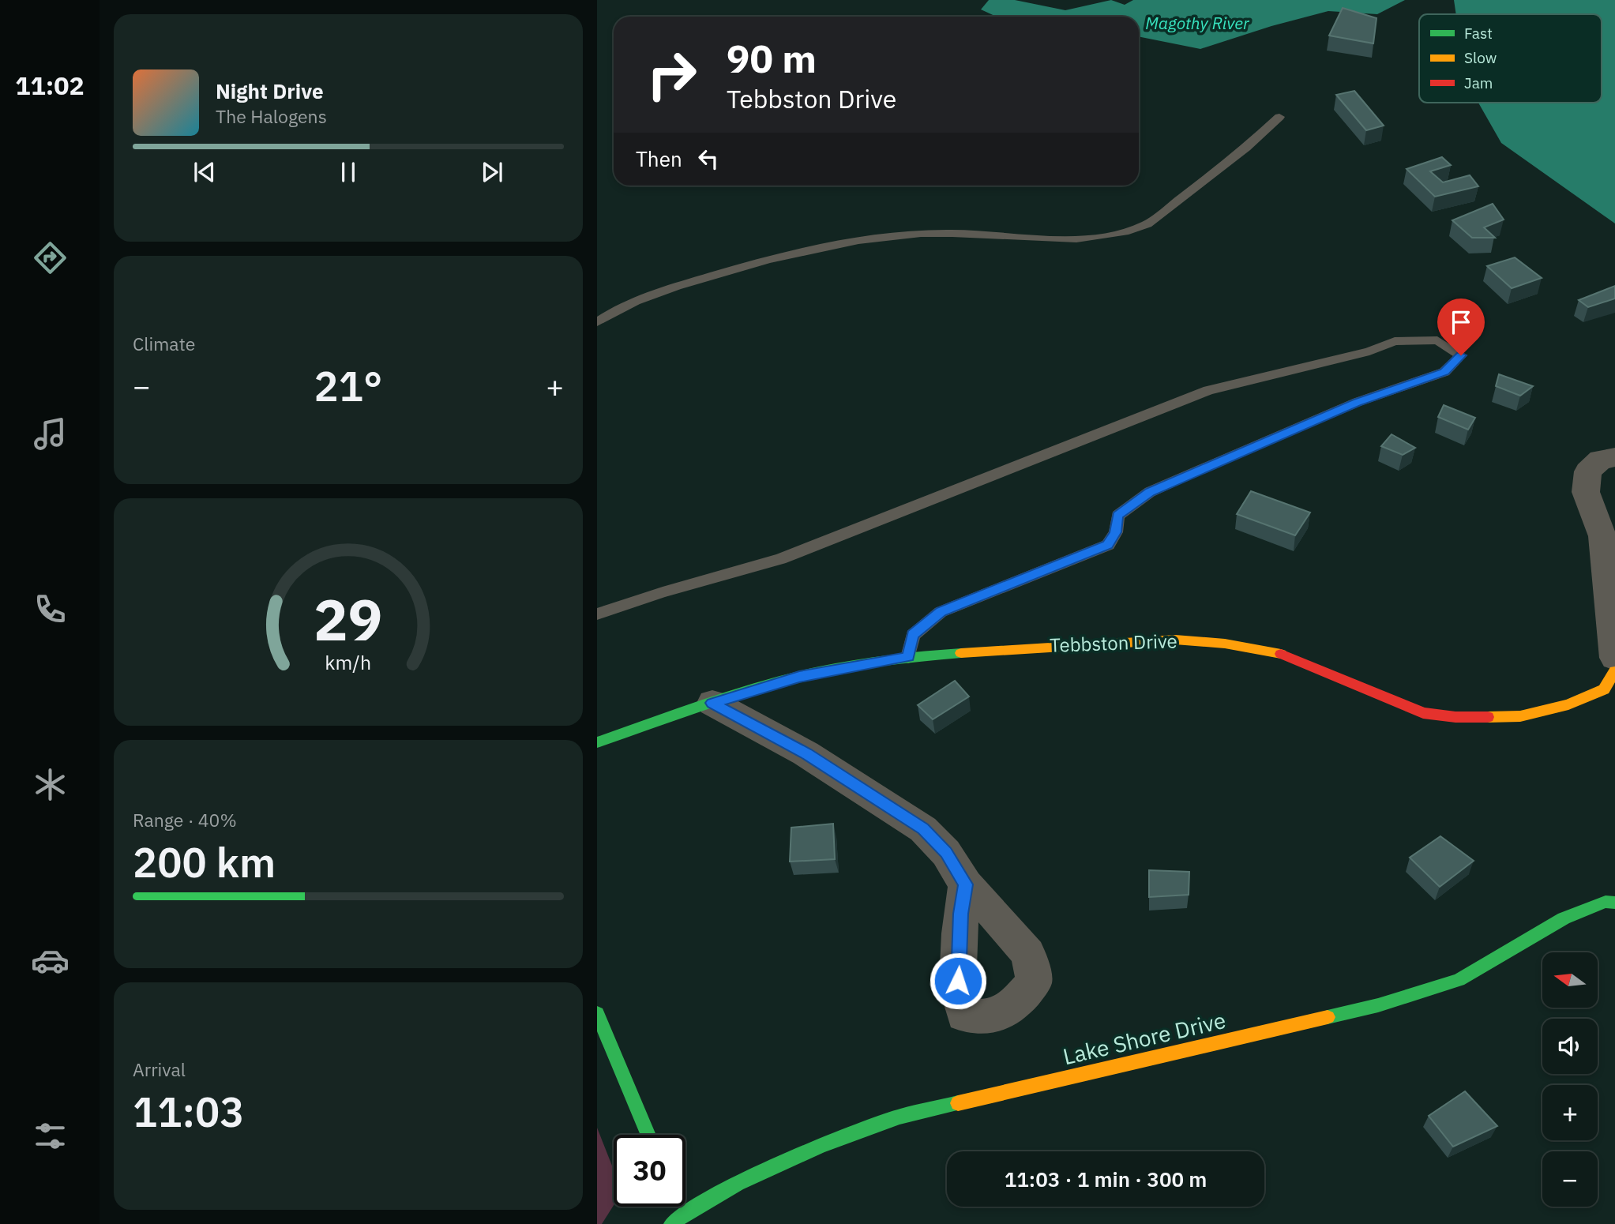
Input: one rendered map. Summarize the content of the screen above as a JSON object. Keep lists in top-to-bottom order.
{
  "streets": {
    "street": ["Tebbston Drive", "Lake Shore Drive"]
  },
  "water": ["Magothy River"],
  "legend": ["Fast", "Slow", "Jam"],
  "north": "left",
  "page": {
    "tabs": "11:02",
    "turn": ["90 m", "Tebbston Drive"],
    "song": ["Night Drive", "The Halogens"],
    "then": "Then",
    "tile": [
      "Climate",
      ["Range · 40%", "200 km"],
      ["Arrival", "11:03"]
    ],
    "heat": ["−", "21°", "+"],
    "map_buttons": ["+", "−"],
    "limit": "30",
    "trip": "11:03 · 1 min · 300 m",
    "gauge": ["29", "km/h"]
  }
}
